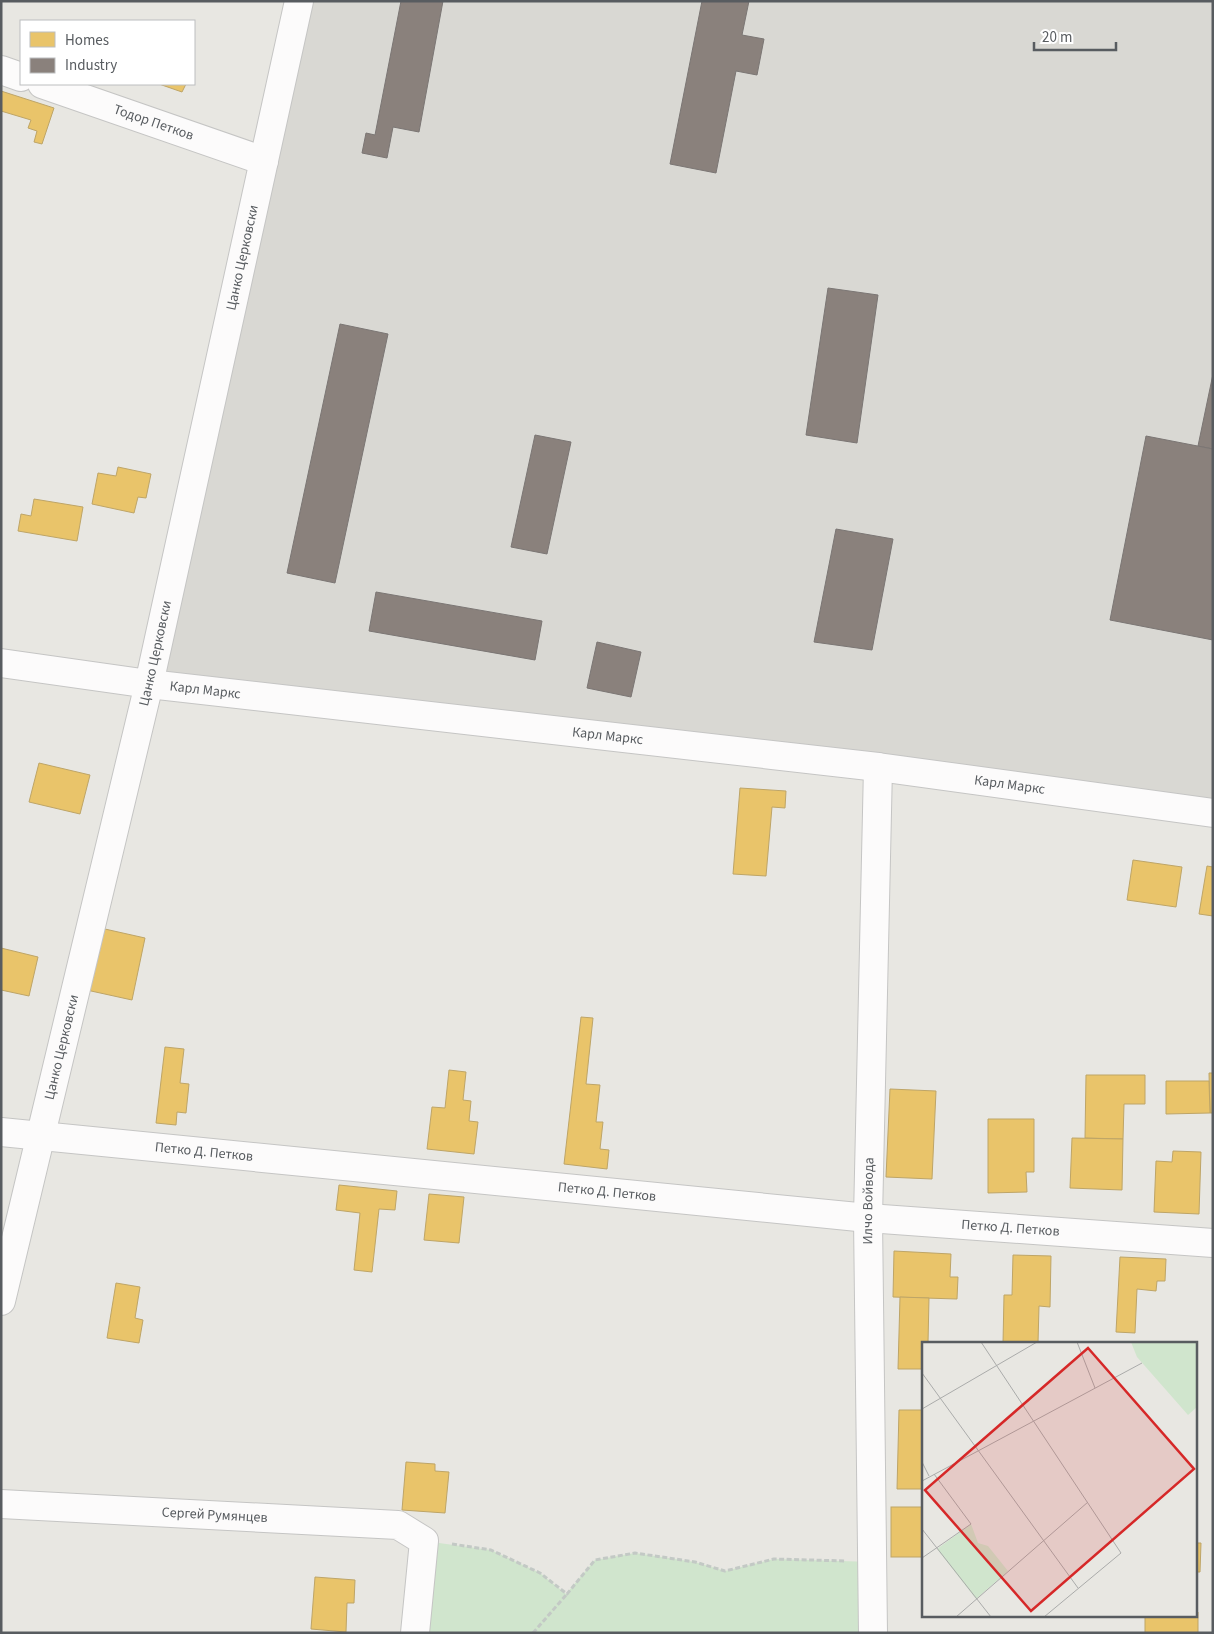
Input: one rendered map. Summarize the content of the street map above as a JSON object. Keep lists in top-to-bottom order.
{
  "streets": {
    "street": [
      "Тодор Петков",
      "Цанко Церковски",
      "Карл Маркс",
      "Петко Д. Петков",
      "Илчо Войвода",
      "Сергей Румянцев"
    ]
  },
  "crossings": [
    ["Тодор Петков", "Цанко Церковски"],
    ["Цанко Церковски", "Карл Маркс"],
    ["Цанко Церковски", "Петко Д. Петков"],
    ["Карл Маркс", "Илчо Войвода"],
    ["Петко Д. Петков", "Илчо Войвода"]
  ],
  "legend": ["Homes", "Industry"],
  "scale_bar": "20 m"
}
